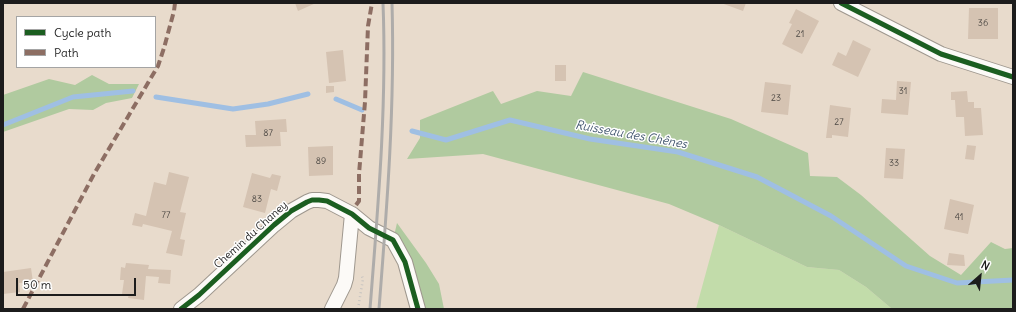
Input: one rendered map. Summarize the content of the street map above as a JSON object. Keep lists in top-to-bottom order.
{
  "streets": {
    "street": ["Chemin du Chaney"]
  },
  "water": ["Ruisseau des Chênes"],
  "house_numbers": [
    "36",
    "21",
    "31",
    "23",
    "27",
    "87",
    "89",
    "33",
    "83",
    "77",
    "41"
  ],
  "legend": ["Cycle path", "Path"],
  "scale_bar": "50 m",
  "north": "top right"
}
